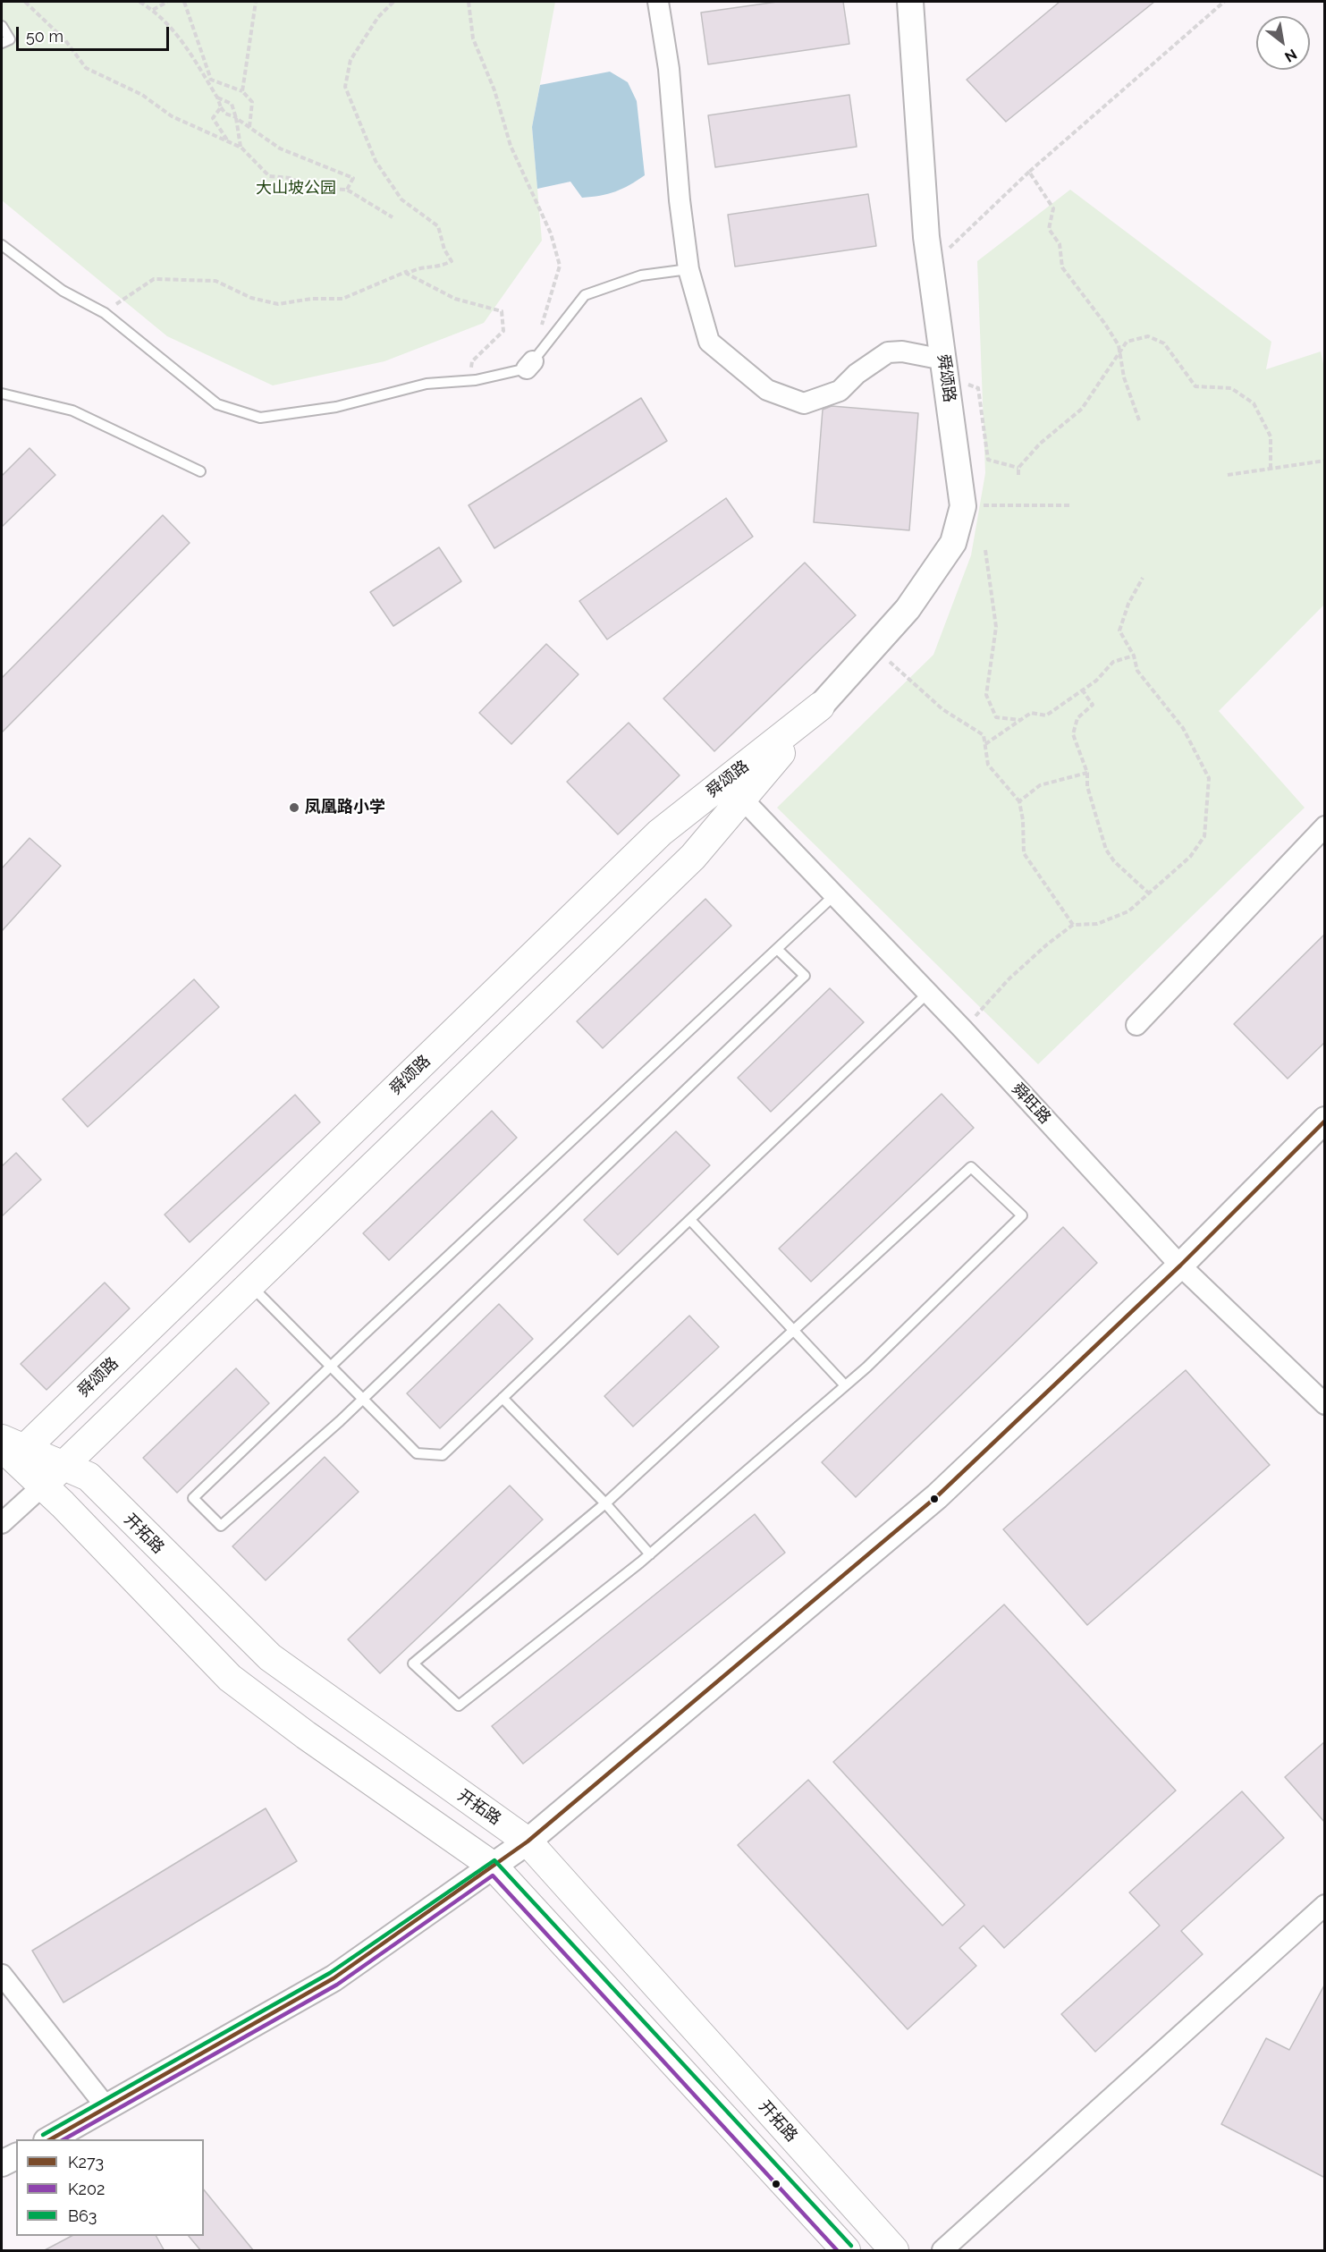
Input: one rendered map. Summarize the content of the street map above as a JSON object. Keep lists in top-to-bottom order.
{
  "streets": {
    "main road": ["舜颂路", "开拓路"],
    "street": ["舜旺路"]
  },
  "crossings": [
    ["舜颂路", "舜旺路"],
    ["舜颂路", "开拓路"]
  ],
  "parks": ["大山坡公园"],
  "places": ["凤凰路小学"],
  "lines": ["transit line K273", "transit line B63", "transit line K202"],
  "legend": ["K273", "K202", "B63"],
  "scale_bar": "50 m",
  "north": "bottom right"
}
